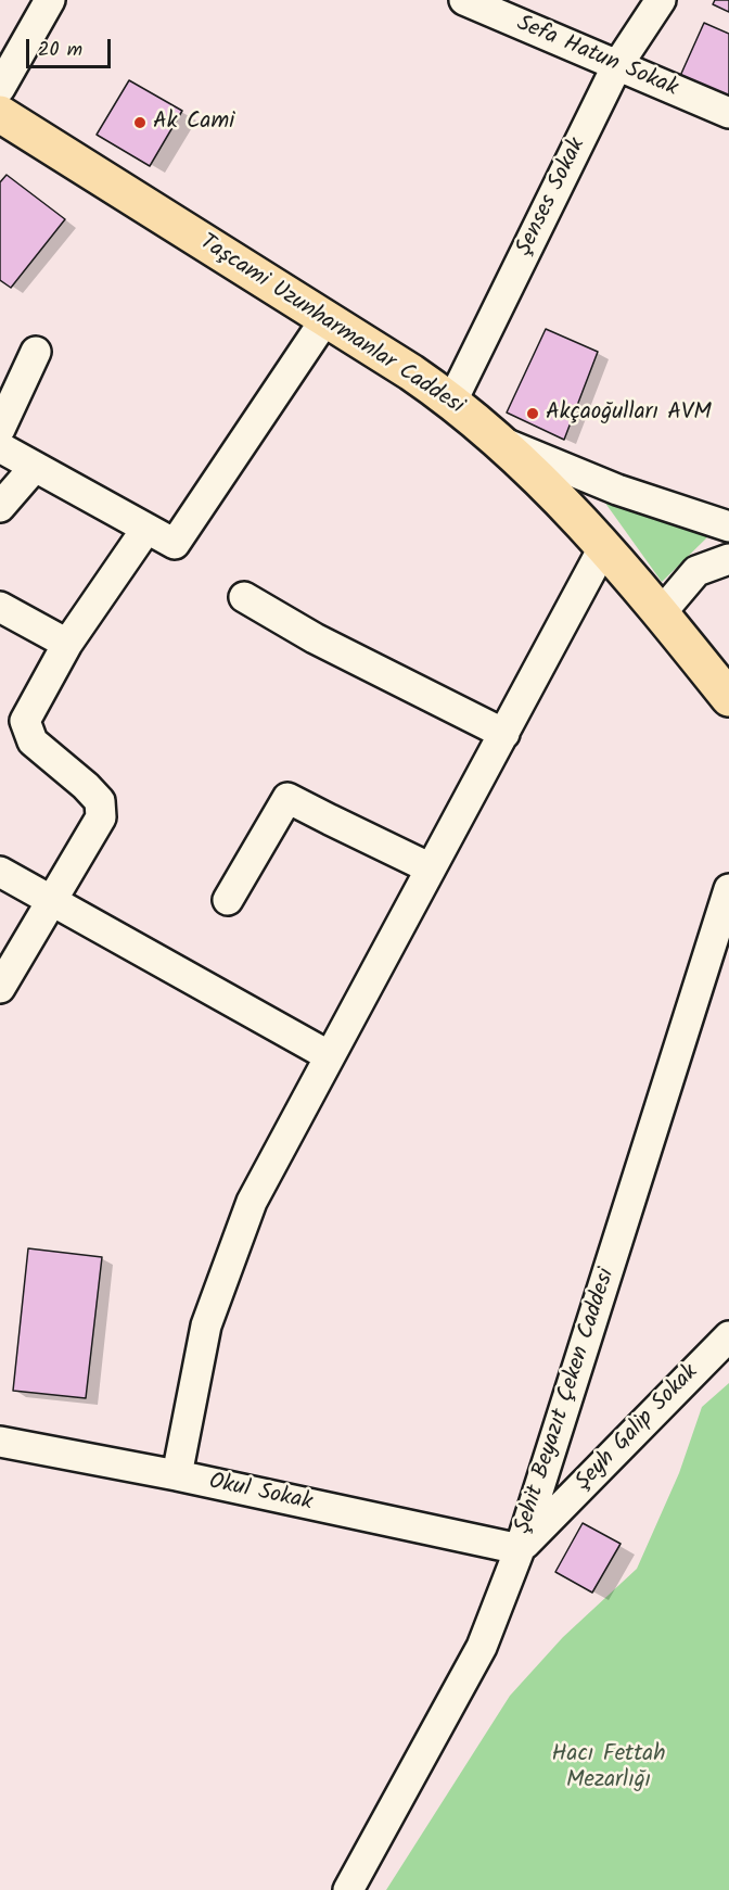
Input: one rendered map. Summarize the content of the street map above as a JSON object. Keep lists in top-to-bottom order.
{
  "streets": {
    "main road": ["Taşcami Uzunharmanlar Caddesi"],
    "street": [
      "Sefa Hatun Sokak",
      "Şenses Sokak",
      "Şehit Beyazıt Çeken Caddesi",
      "Şeyh Galip Sokak",
      "Okul Sokak"
    ]
  },
  "crossings": [
    ["Sefa Hatun Sokak", "Şenses Sokak"],
    ["Şenses Sokak", "Taşcami Uzunharmanlar Caddesi"],
    ["Şehit Beyazıt Çeken Caddesi", "Şeyh Galip Sokak"],
    ["Şehit Beyazıt Çeken Caddesi", "Okul Sokak"],
    ["Şeyh Galip Sokak", "Okul Sokak"]
  ],
  "parks": ["Hacı Fettah Mezarlığı"],
  "places": ["Ak Cami", "Akçaoğulları AVM"],
  "scale_bar": "20 m"
}
